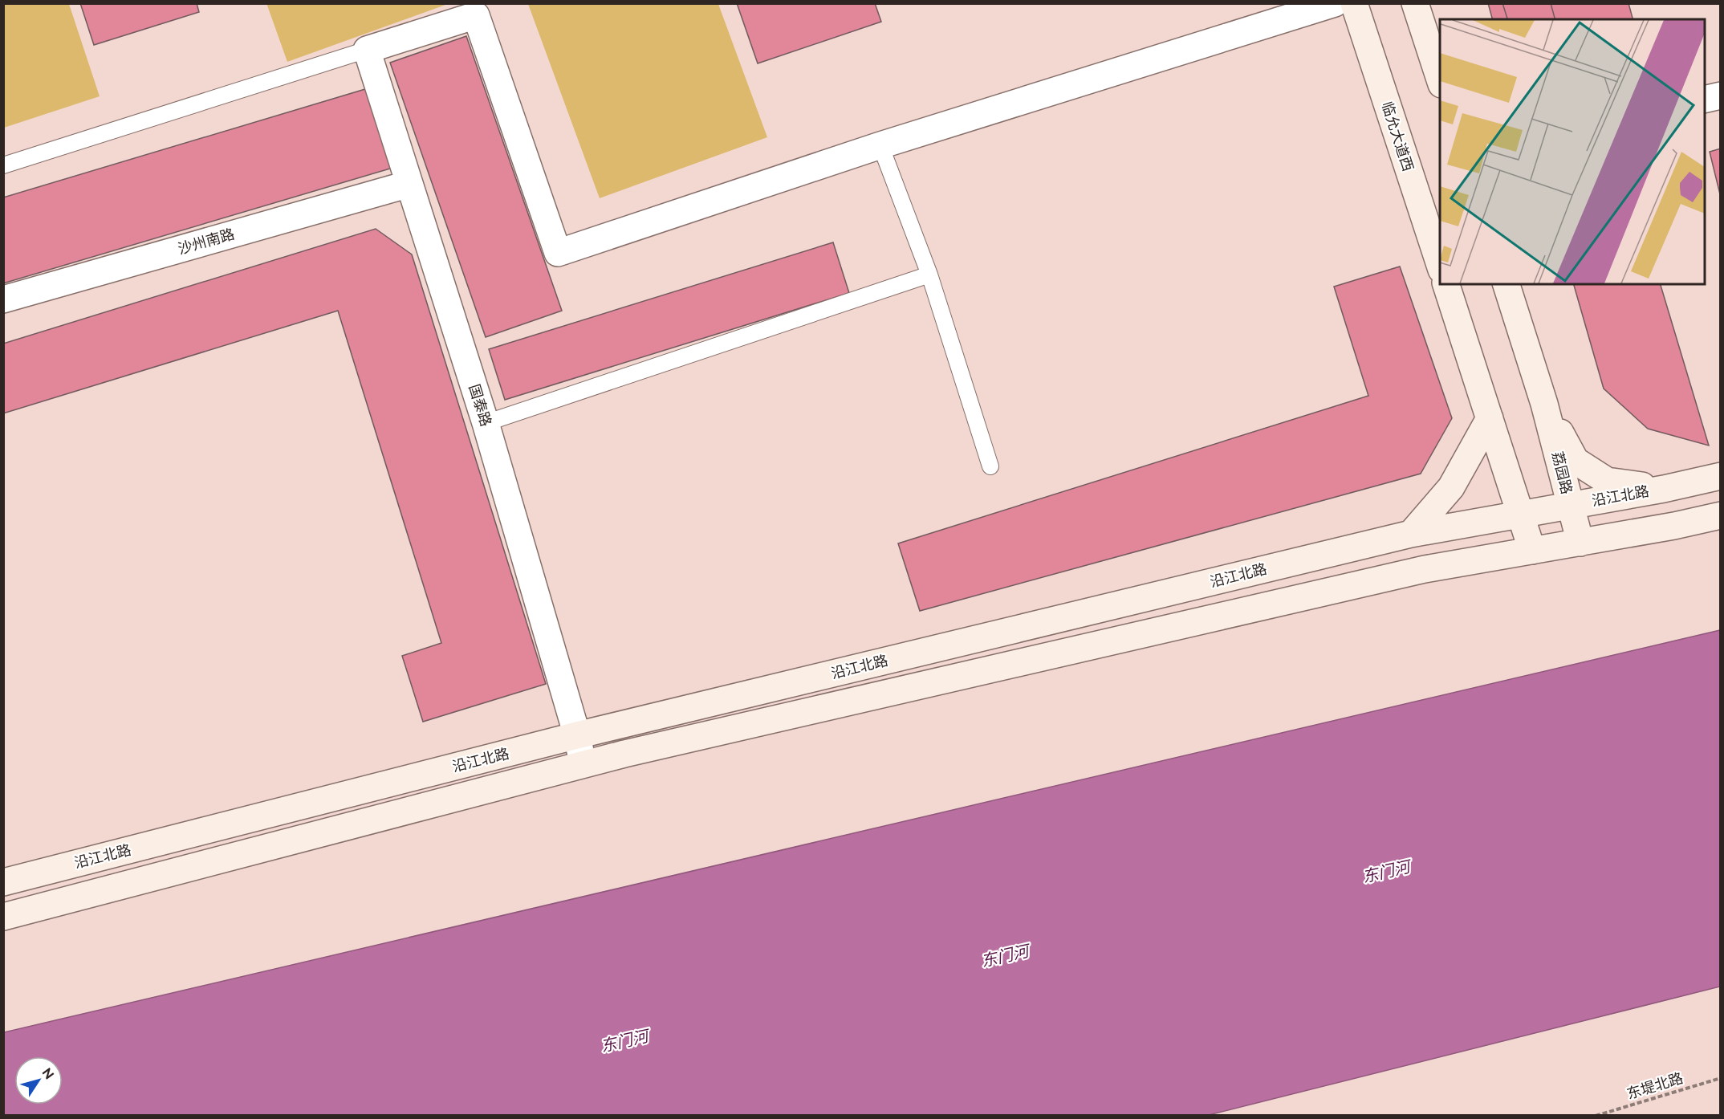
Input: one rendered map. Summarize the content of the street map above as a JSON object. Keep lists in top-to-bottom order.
{
  "streets": {
    "main road": ["临允大道西", "荔园路", "沿江北路"],
    "street": ["沙州南路", "国泰路"],
    "path": ["东堤北路"]
  },
  "crossings": [
    ["沙州南路", "国泰路"],
    ["国泰路", "沿江北路"],
    ["荔园路", "沿江北路"]
  ],
  "water": ["东门河"],
  "north": "top right"
}
